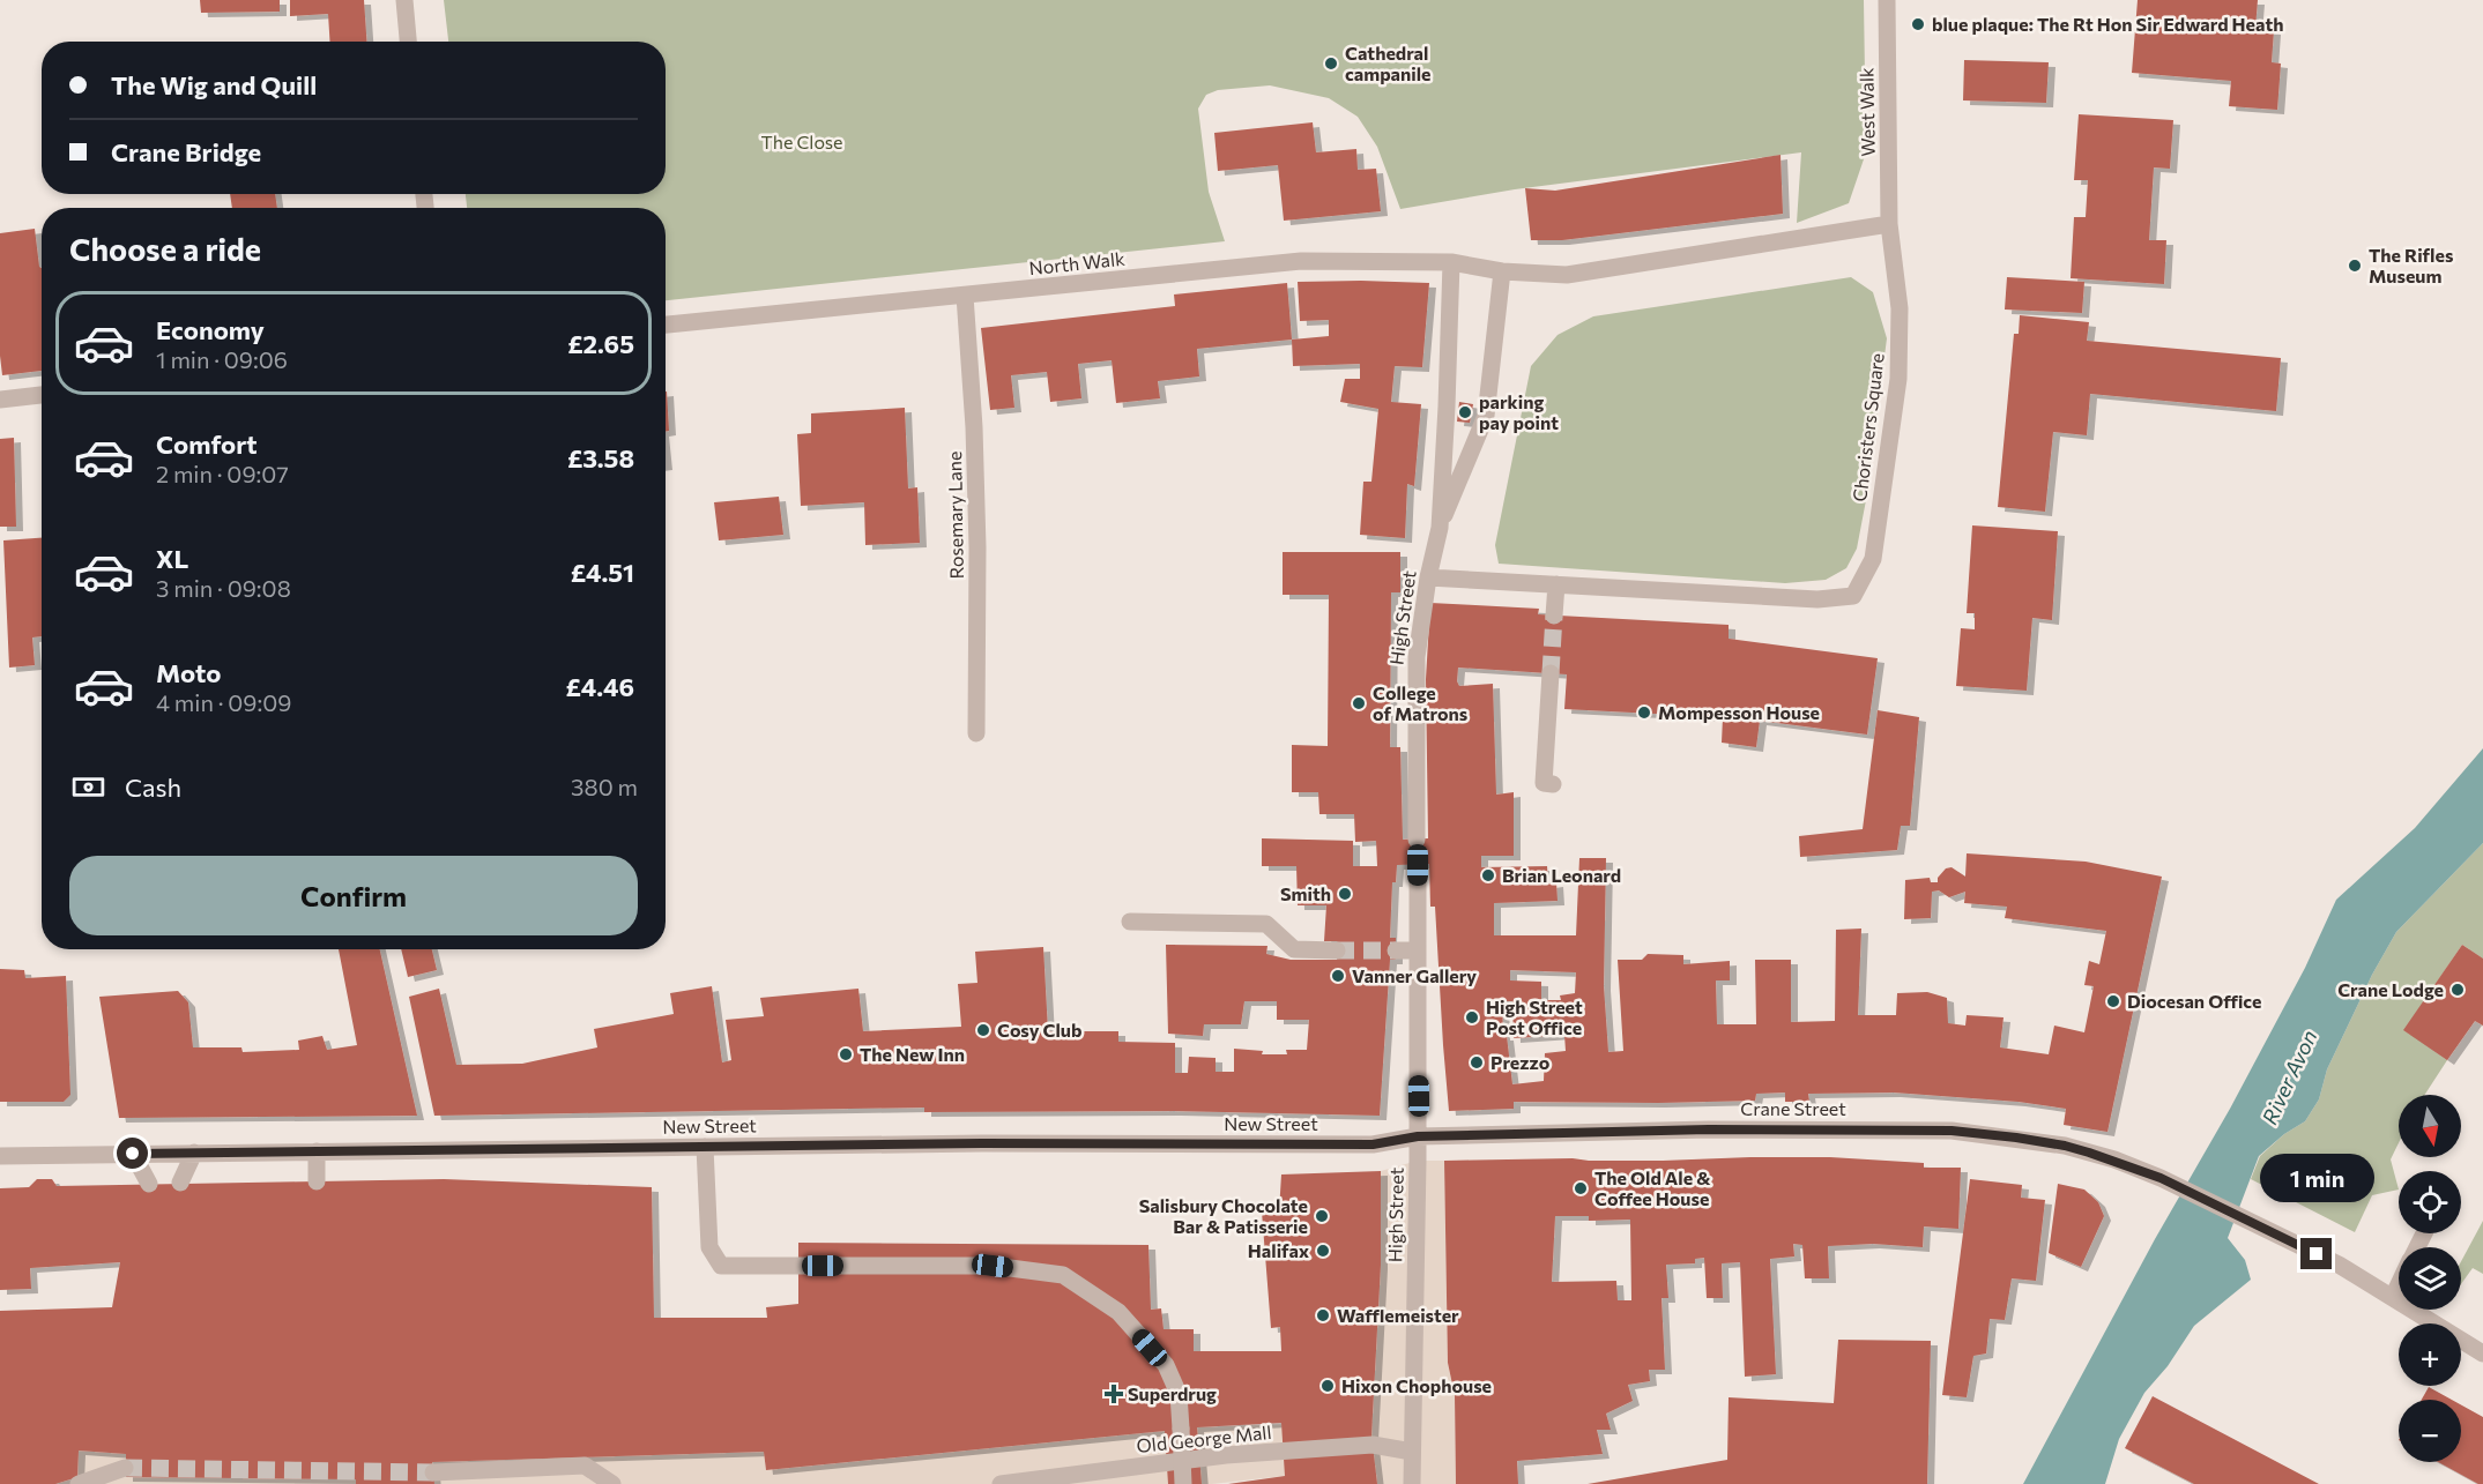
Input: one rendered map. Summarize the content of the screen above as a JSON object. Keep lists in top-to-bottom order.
{
  "streets": {
    "street": [
      "West Walk",
      "North Walk",
      "Choristers Square",
      "Rosemary Lane",
      "High Street",
      "Crane Street",
      "New Street",
      "Old George Mall"
    ]
  },
  "crossings": [
    ["West Walk", "Choristers Square"],
    ["North Walk", "Rosemary Lane"],
    ["Choristers Square", "High Street"],
    ["High Street", "Crane Street"],
    ["High Street", "New Street"],
    ["High Street", "Old George Mall"],
    ["Crane Street", "New Street"]
  ],
  "water": ["River Avon"],
  "parks": ["The Close"],
  "places": {
    "other": [
      "blue plaque: The Rt Hon Sir Edward Heath",
      "Cathedral campanile",
      "The Rifles Museum",
      "parking pay point",
      "College of Matrons",
      "Mompesson House",
      "Brian Leonard",
      "Smith",
      "Vanner Gallery",
      "Crane Lodge",
      "Diocesan Office",
      "High Street Post Office",
      "Cosy Club",
      "The New Inn",
      "Prezzo",
      "The Old Ale & Coffee House",
      "Salisbury Chocolate Bar & Patisserie",
      "Halifax",
      "Wafflemeister",
      "Hixon Chophouse"
    ],
    "health": ["Superdrug"]
  },
  "north": "bottom",
  "page": {
    "banner": ["The Wig and Quill", "Crane Bridge"],
    "heading": "Choose a ride",
    "list": [
      {
        "name": "Economy",
        "note": "1 min · 09:06",
        "value": "£2.65"
      },
      {
        "name": "Comfort",
        "note": "2 min · 09:07",
        "value": "£3.58"
      },
      {
        "name": "XL",
        "note": "3 min · 09:08",
        "value": "£4.51"
      },
      {
        "name": "Moto",
        "note": "4 min · 09:09",
        "value": "£4.46"
      }
    ],
    "pay": ["Cash", "380 m"],
    "buttons": "Confirm",
    "map_buttons": ["+", "−"],
    "bubble": "1 min"
  }
}
